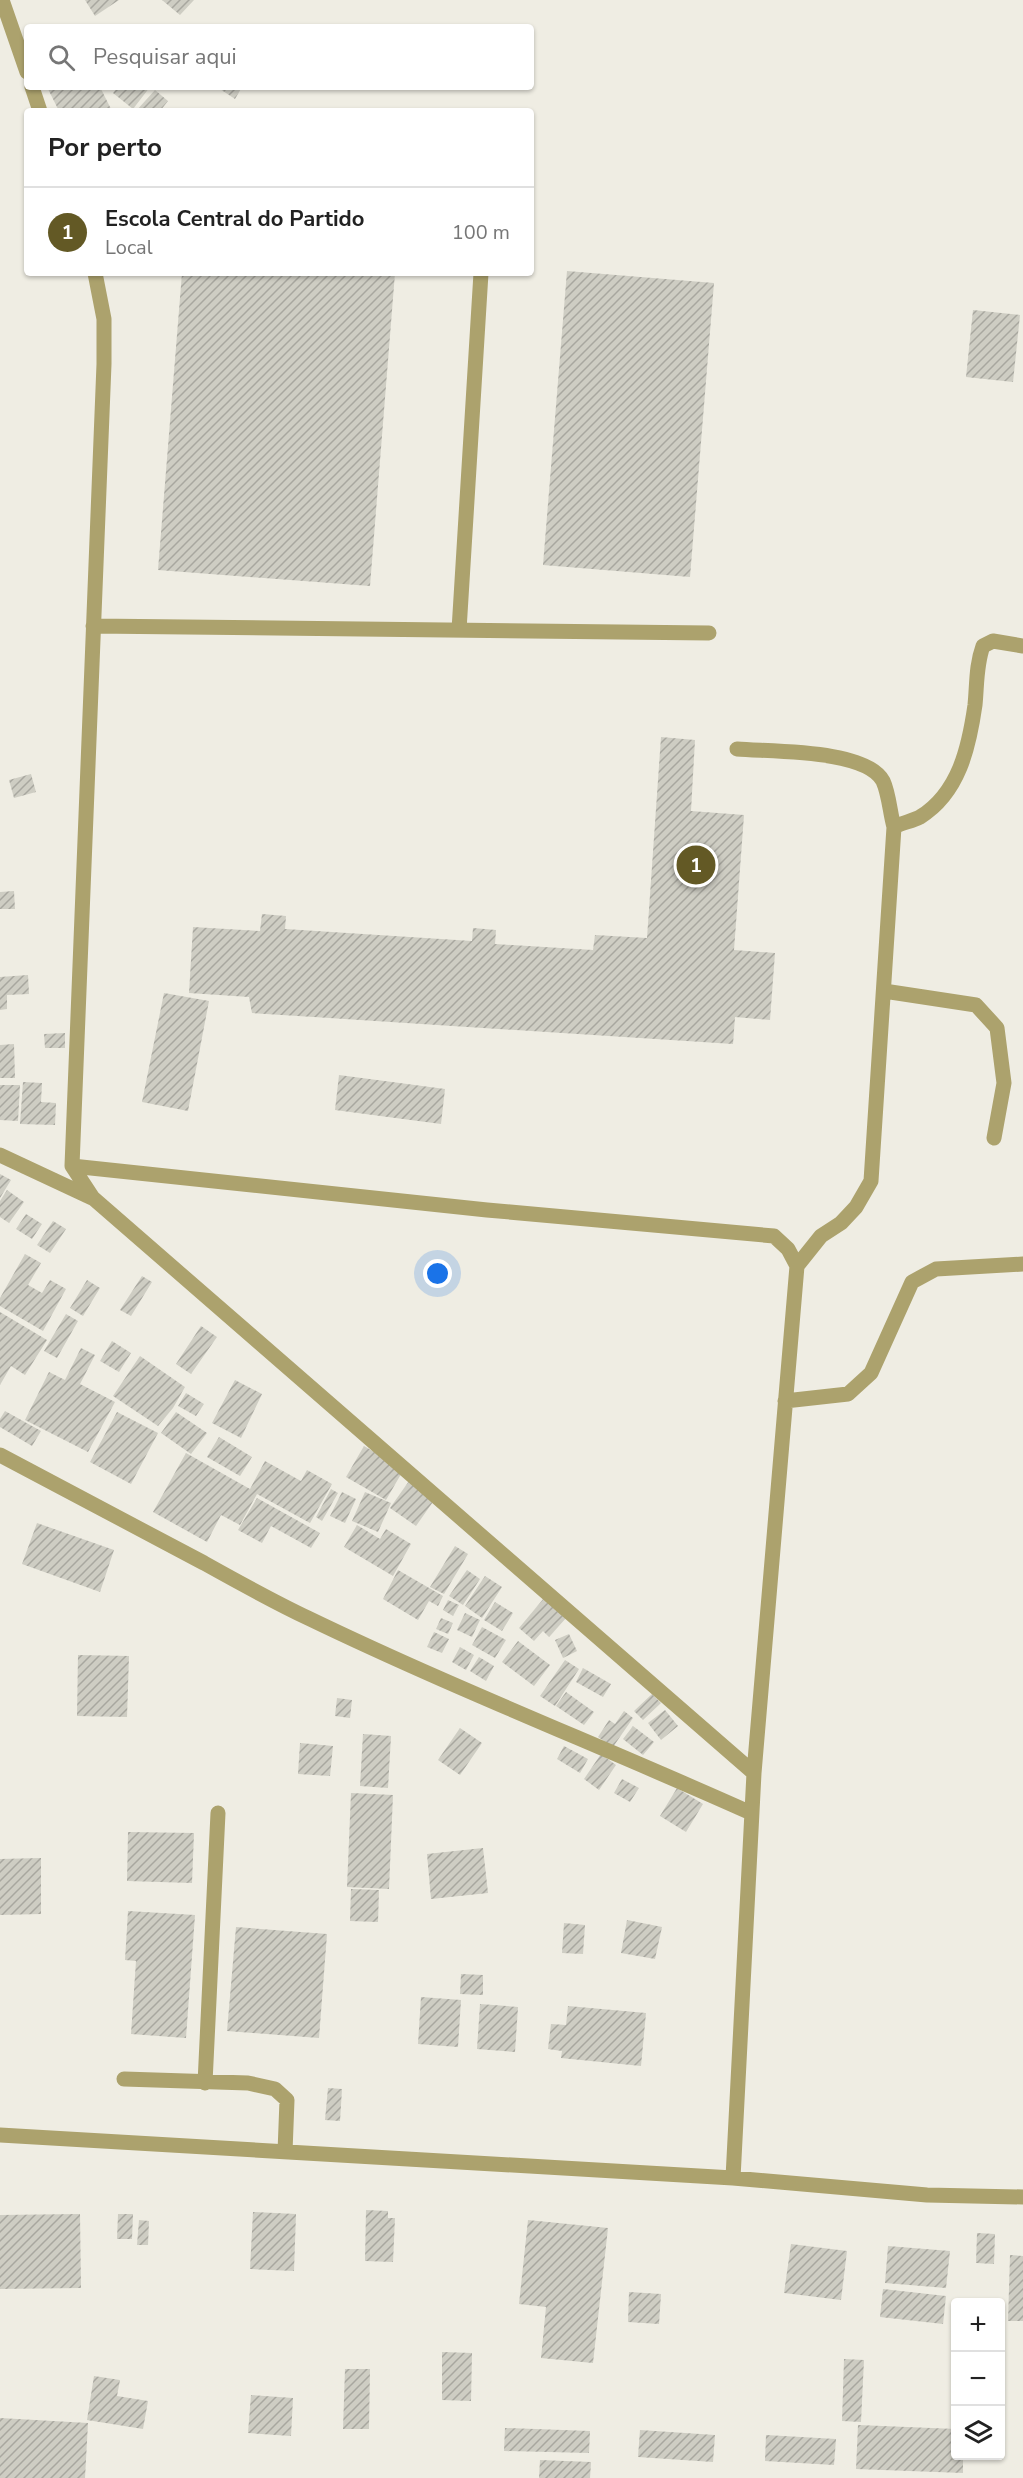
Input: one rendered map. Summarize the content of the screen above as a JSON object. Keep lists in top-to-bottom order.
{
  "page": {
    "search": "Pesquisar aqui",
    "heading": "Por perto",
    "list": [
      {
        "mark": "1",
        "name": "Escola Central do Partido",
        "note": "Local",
        "value": "100 m"
      }
    ],
    "pins": "1",
    "map_buttons": ["+", "−"]
  }
}
